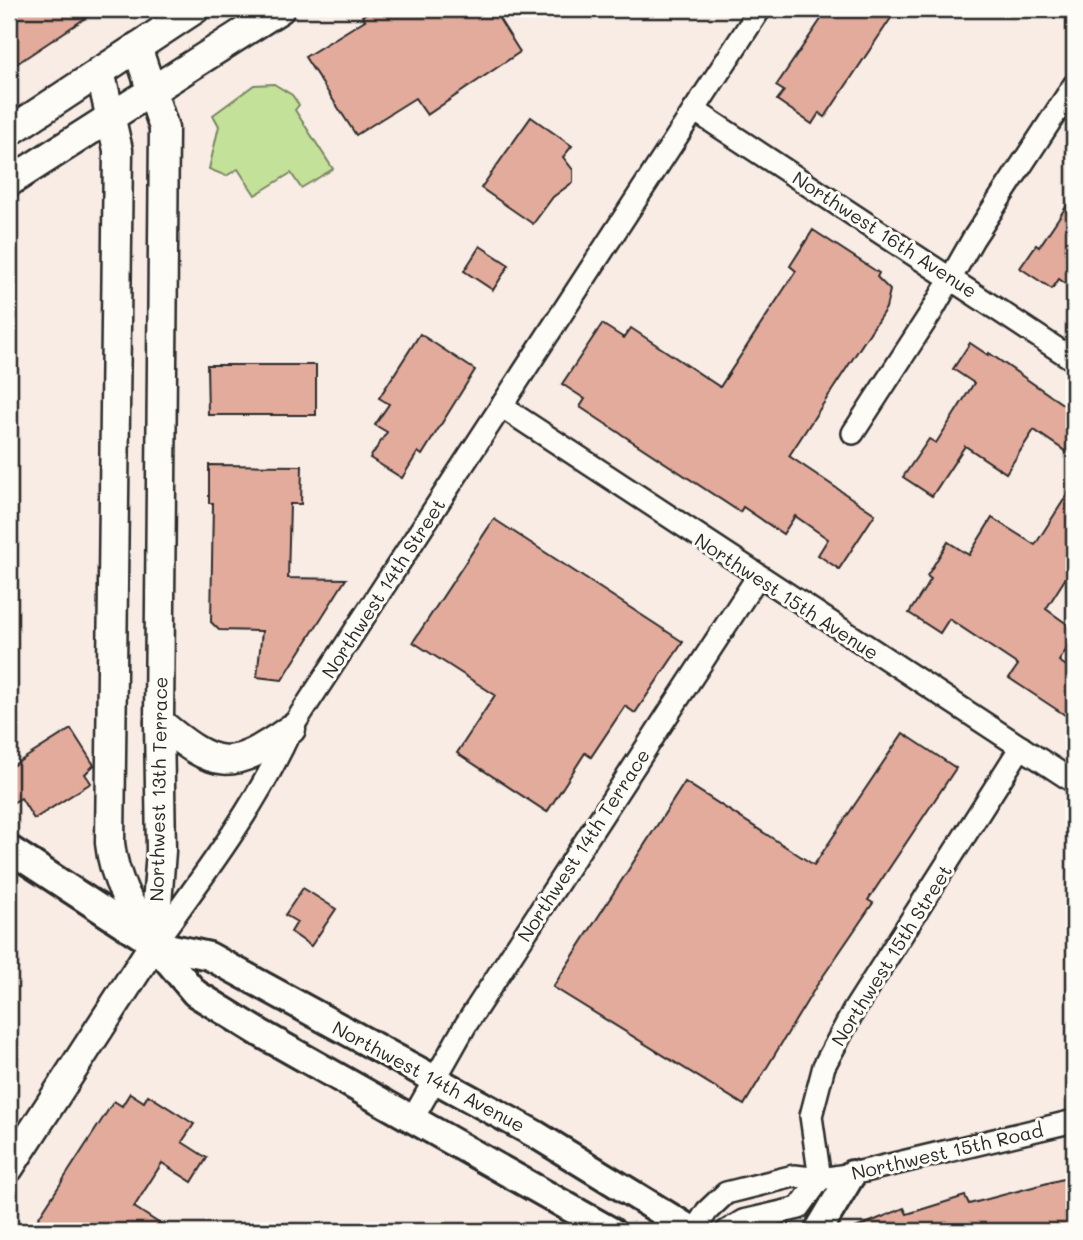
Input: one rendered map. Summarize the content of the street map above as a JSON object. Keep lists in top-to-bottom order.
{
  "streets": {
    "main road": ["Northwest 14th Street", "Northwest 13th Terrace"],
    "street": [
      "Northwest 16th Avenue",
      "Northwest 15th Avenue",
      "Northwest 14th Terrace",
      "Northwest 15th Street",
      "Northwest 14th Avenue",
      "Northwest 15th Road"
    ]
  },
  "crossings": [
    ["Northwest 16th Avenue", "Northwest 14th Street"],
    ["Northwest 14th Street", "Northwest 15th Avenue"],
    ["Northwest 14th Street", "Northwest 13th Terrace"],
    ["Northwest 14th Street", "Northwest 14th Avenue"],
    ["Northwest 15th Avenue", "Northwest 14th Terrace"],
    ["Northwest 15th Avenue", "Northwest 15th Street"],
    ["Northwest 13th Terrace", "Northwest 14th Avenue"],
    ["Northwest 14th Terrace", "Northwest 14th Avenue"],
    ["Northwest 15th Street", "Northwest 15th Road"],
    ["Northwest 14th Avenue", "Northwest 15th Road"]
  ]
}
